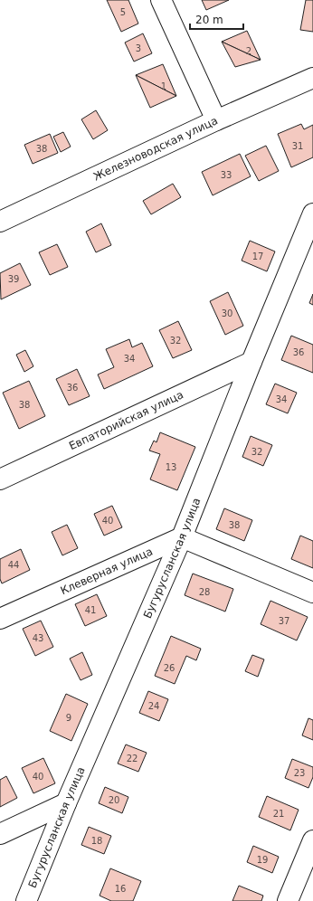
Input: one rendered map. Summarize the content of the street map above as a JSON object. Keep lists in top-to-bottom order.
{
  "streets": {
    "street": [
      "Железноводская улица",
      "Евпаторийская улица",
      "Бугурусланская улица",
      "Клеверная улица"
    ]
  },
  "crossings": [
    ["Евпаторийская улица", "Бугурусланская улица"],
    ["Бугурусланская улица", "Клеверная улица"]
  ],
  "house_numbers": [
    "5",
    "3",
    "2",
    "1",
    "31",
    "38",
    "33",
    "17",
    "39",
    "30",
    "32",
    "36",
    "34",
    "36",
    "34",
    "38",
    "32",
    "13",
    "40",
    "38",
    "44",
    "28",
    "41",
    "37",
    "43",
    "26",
    "24",
    "9",
    "22",
    "23",
    "40",
    "20",
    "21",
    "18",
    "19",
    "16"
  ],
  "scale_bar": "20 m"
}
